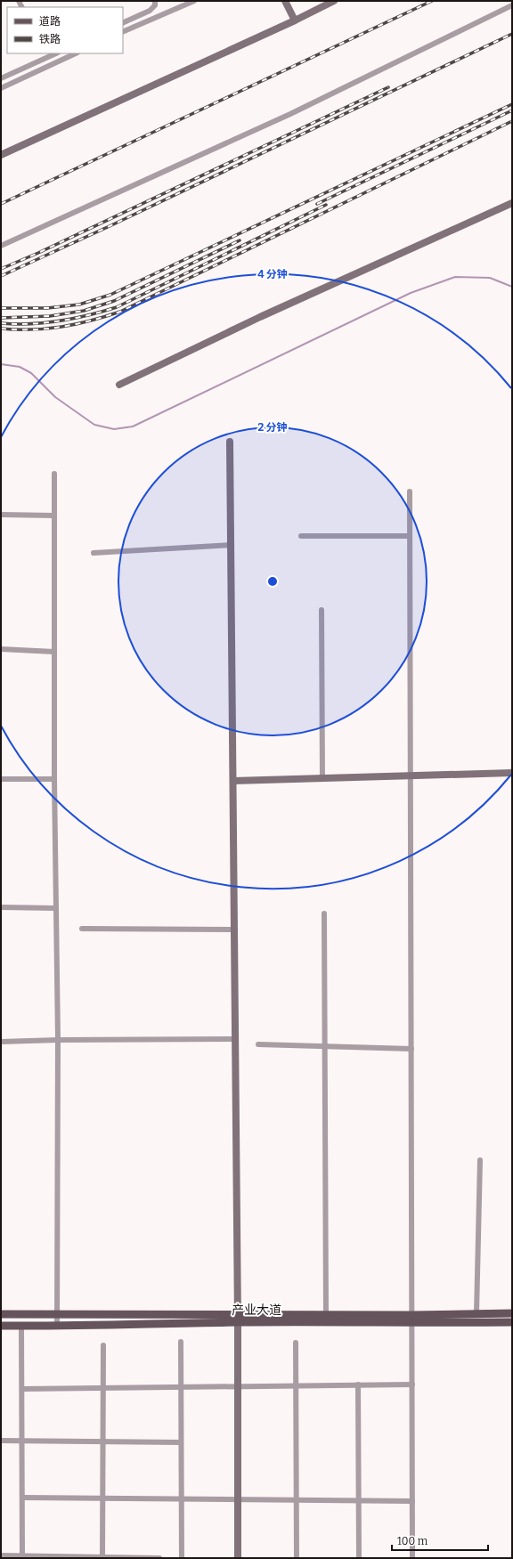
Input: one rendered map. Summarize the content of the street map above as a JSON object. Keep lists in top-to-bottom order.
{
  "streets": {
    "main road": ["产业大道"]
  },
  "legend": ["道路", "铁路"],
  "scale_bar": "100 m",
  "rings": ["4 分钟", "2 分钟"]
}
